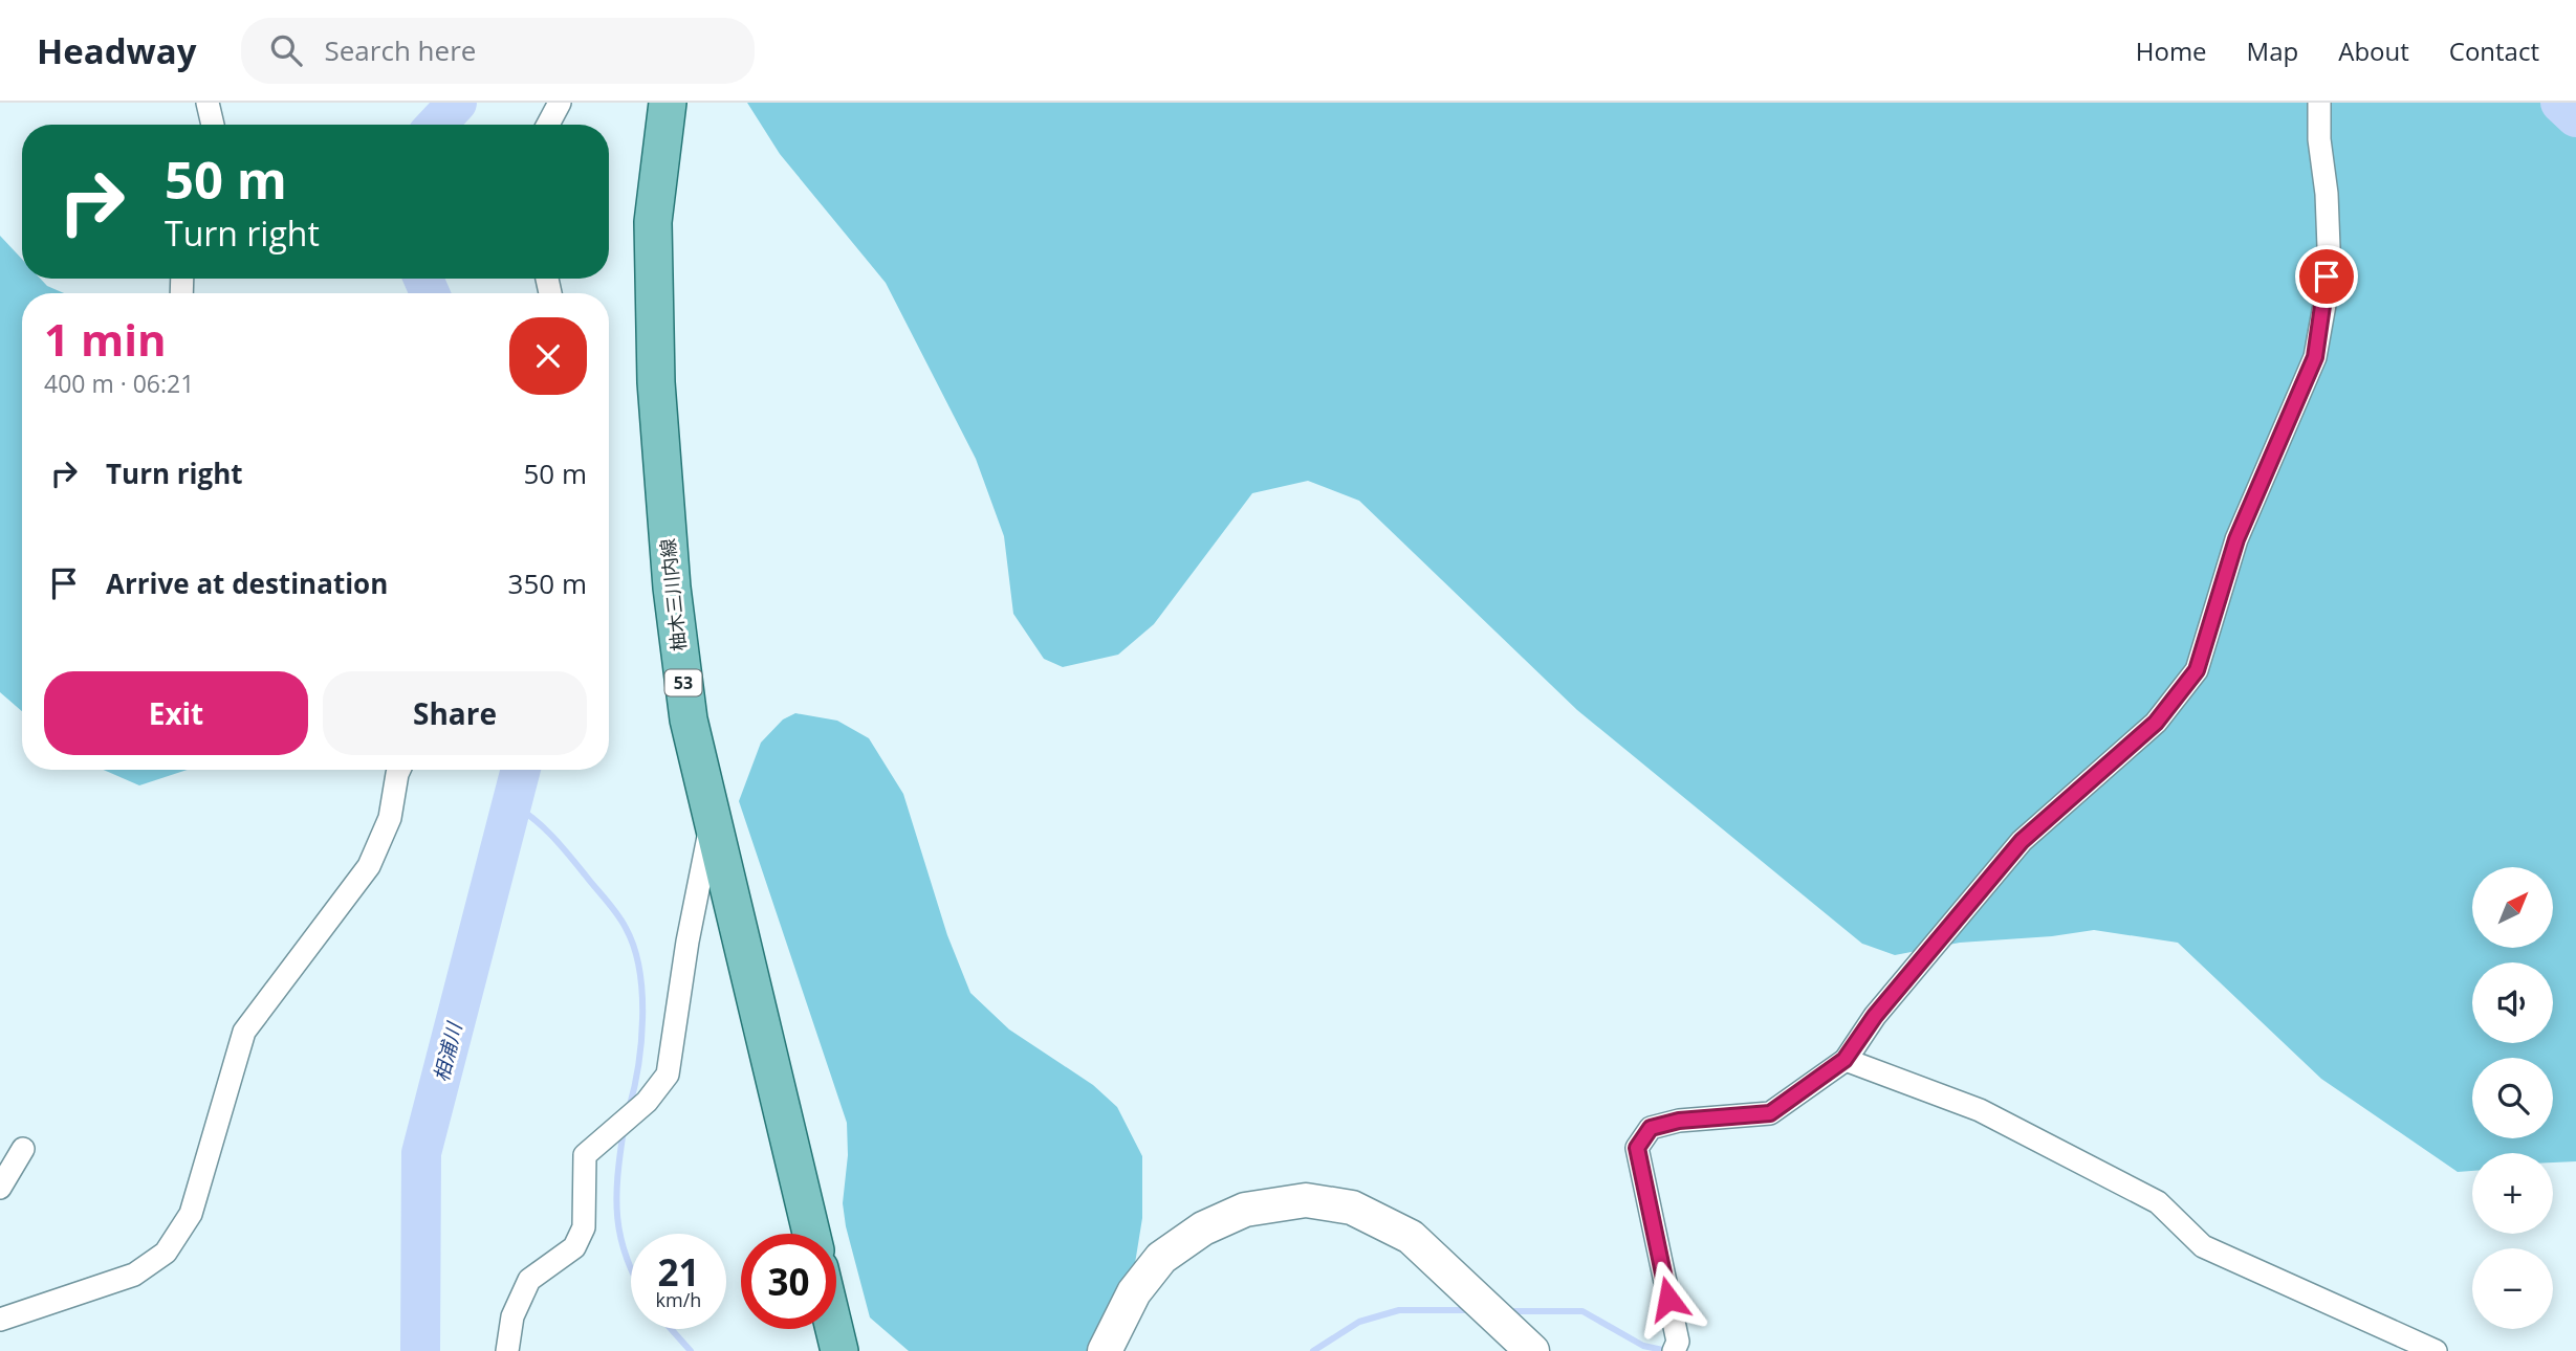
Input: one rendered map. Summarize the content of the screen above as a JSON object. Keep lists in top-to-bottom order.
{
  "streets": {
    "main road": ["柚木三川内線", "53"]
  },
  "water": ["相浦川"],
  "north": "top right",
  "page": {
    "header": "Headway",
    "search": "Search here",
    "nav": [
      "Home",
      "Map",
      "About",
      "Contact"
    ],
    "turn": ["50 m", "Turn right"],
    "heading": ["1 min", "400 m · 06:21"],
    "list": [
      {
        "name": "Turn right",
        "value": "50 m"
      },
      {
        "name": "Arrive at destination",
        "value": "350 m"
      }
    ],
    "buttons": ["Exit", "Share"],
    "map_buttons": ["+", "−"],
    "speed": "21 km/h",
    "limit": "30"
  }
}
